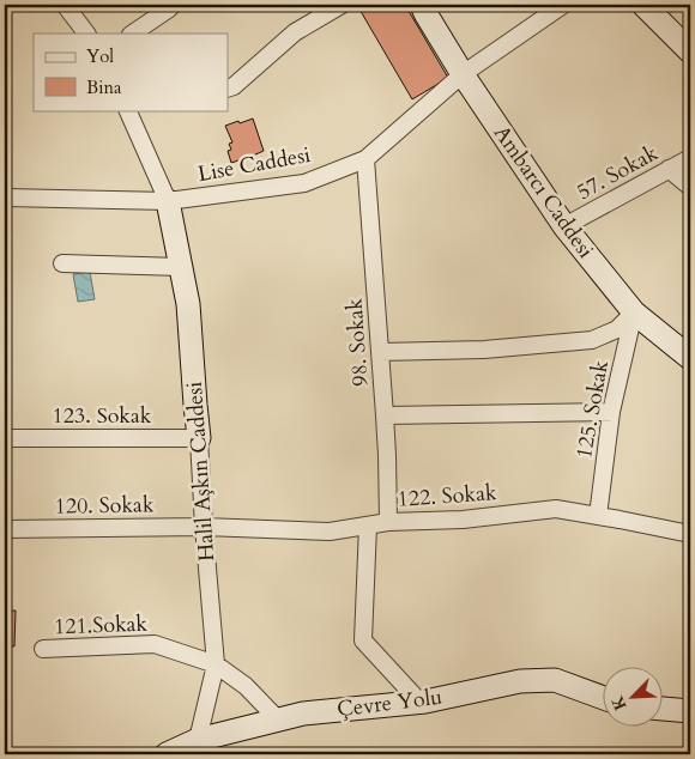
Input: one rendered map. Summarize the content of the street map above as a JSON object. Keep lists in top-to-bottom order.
{
  "streets": {
    "street": [
      "Lise Caddesi",
      "57. Sokak",
      "Ambarcı Caddesi",
      "98. Sokak",
      "125. Sokak",
      "123. Sokak",
      "Halil Aşkın Caddesi",
      "122. Sokak",
      "120. Sokak",
      "121.Sokak",
      "Çevre Yolu"
    ]
  },
  "crossings": [
    ["Lise Caddesi", "Ambarcı Caddesi"],
    ["Lise Caddesi", "98. Sokak"],
    ["Lise Caddesi", "Halil Aşkın Caddesi"],
    ["57. Sokak", "Ambarcı Caddesi"],
    ["Ambarcı Caddesi", "125. Sokak"],
    ["98. Sokak", "122. Sokak"],
    ["125. Sokak", "122. Sokak"],
    ["123. Sokak", "Halil Aşkın Caddesi"],
    ["Halil Aşkın Caddesi", "122. Sokak"],
    ["Halil Aşkın Caddesi", "120. Sokak"],
    ["Halil Aşkın Caddesi", "121.Sokak"],
    ["Halil Aşkın Caddesi", "Çevre Yolu"],
    ["122. Sokak", "120. Sokak"],
    ["121.Sokak", "Çevre Yolu"]
  ],
  "legend": ["Yol", "Bina"],
  "north": "bottom left"
}
